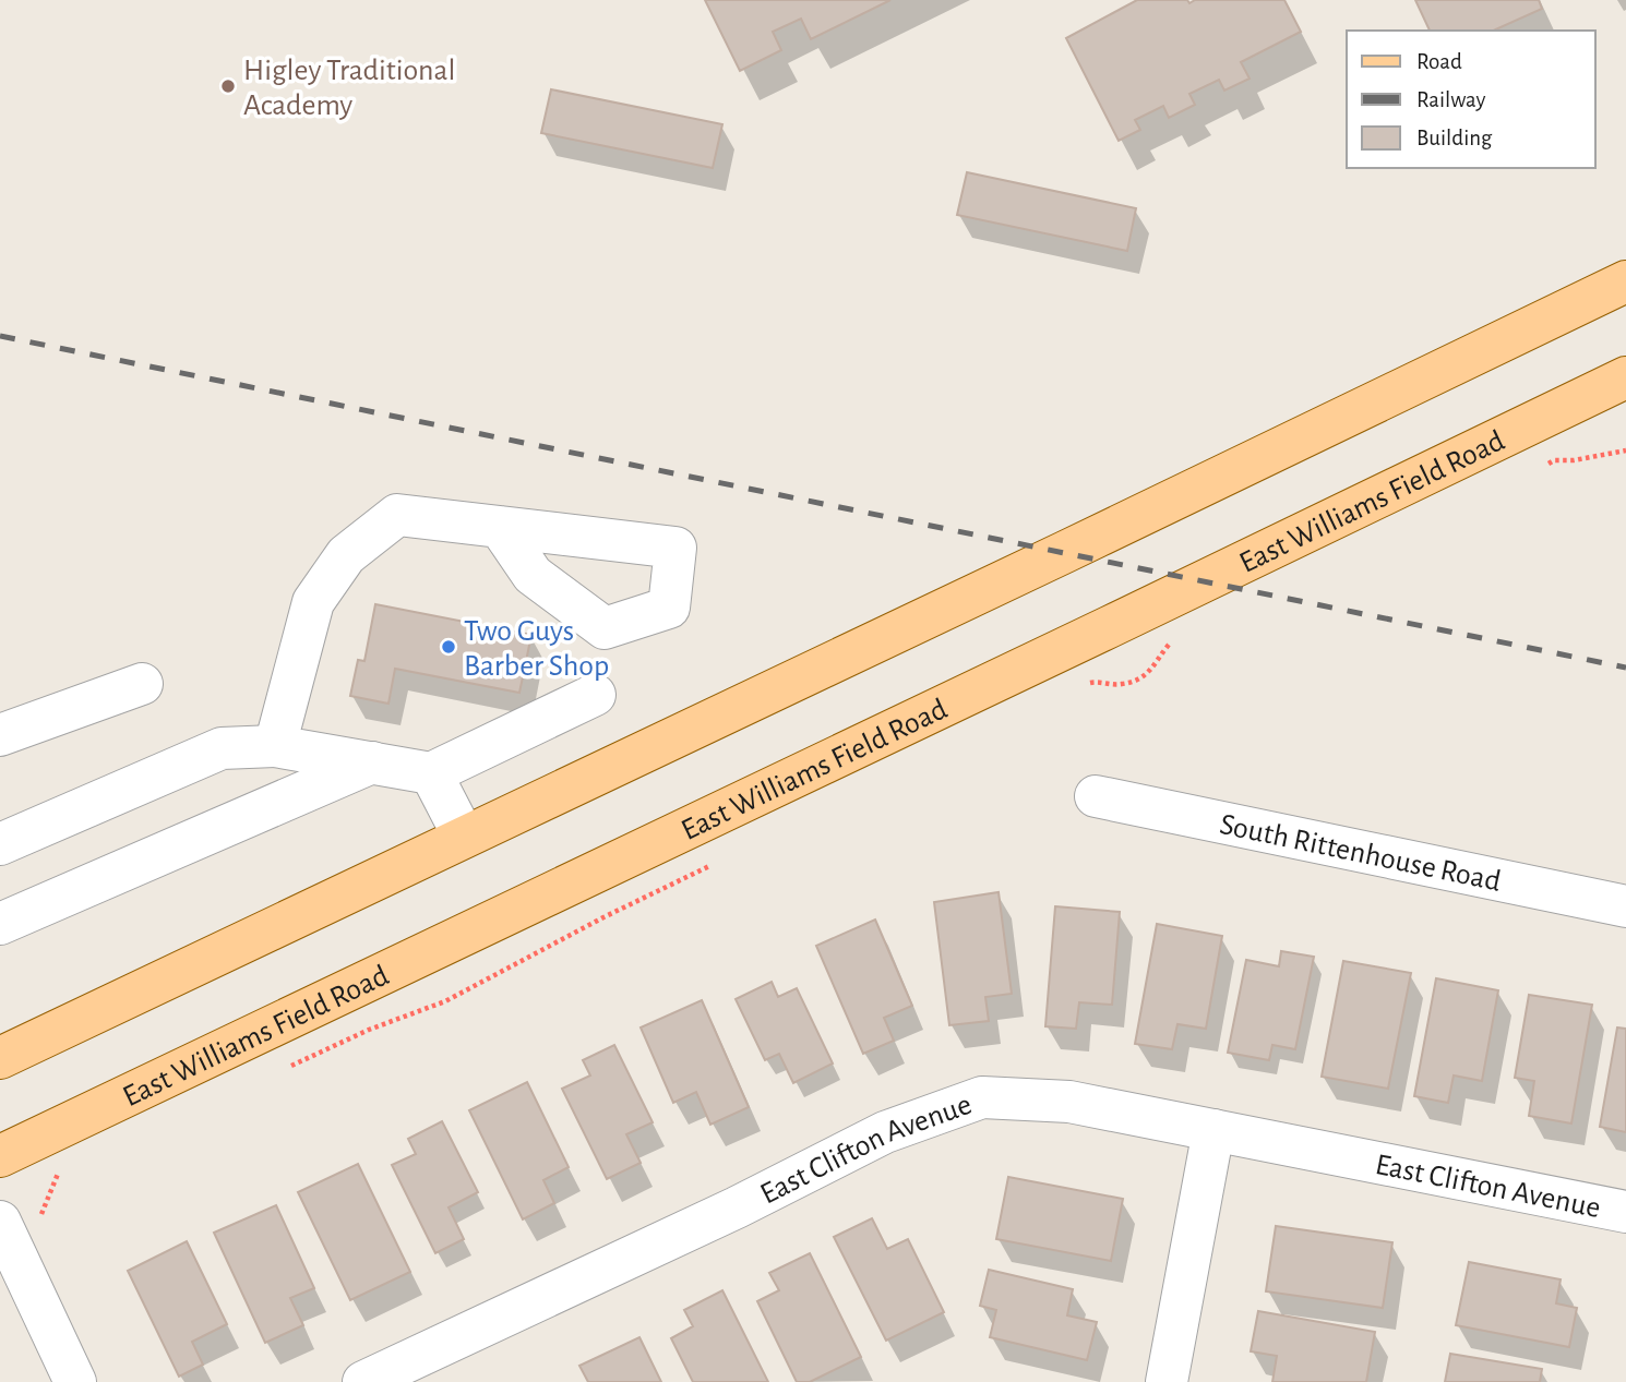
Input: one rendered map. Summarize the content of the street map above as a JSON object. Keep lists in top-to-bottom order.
{
  "streets": {
    "main road": ["East Williams Field Road"],
    "street": ["South Rittenhouse Road", "East Clifton Avenue"]
  },
  "places": ["Higley Traditional Academy", "Two Guys Barber Shop"],
  "legend": ["Road", "Railway", "Building"]
}
